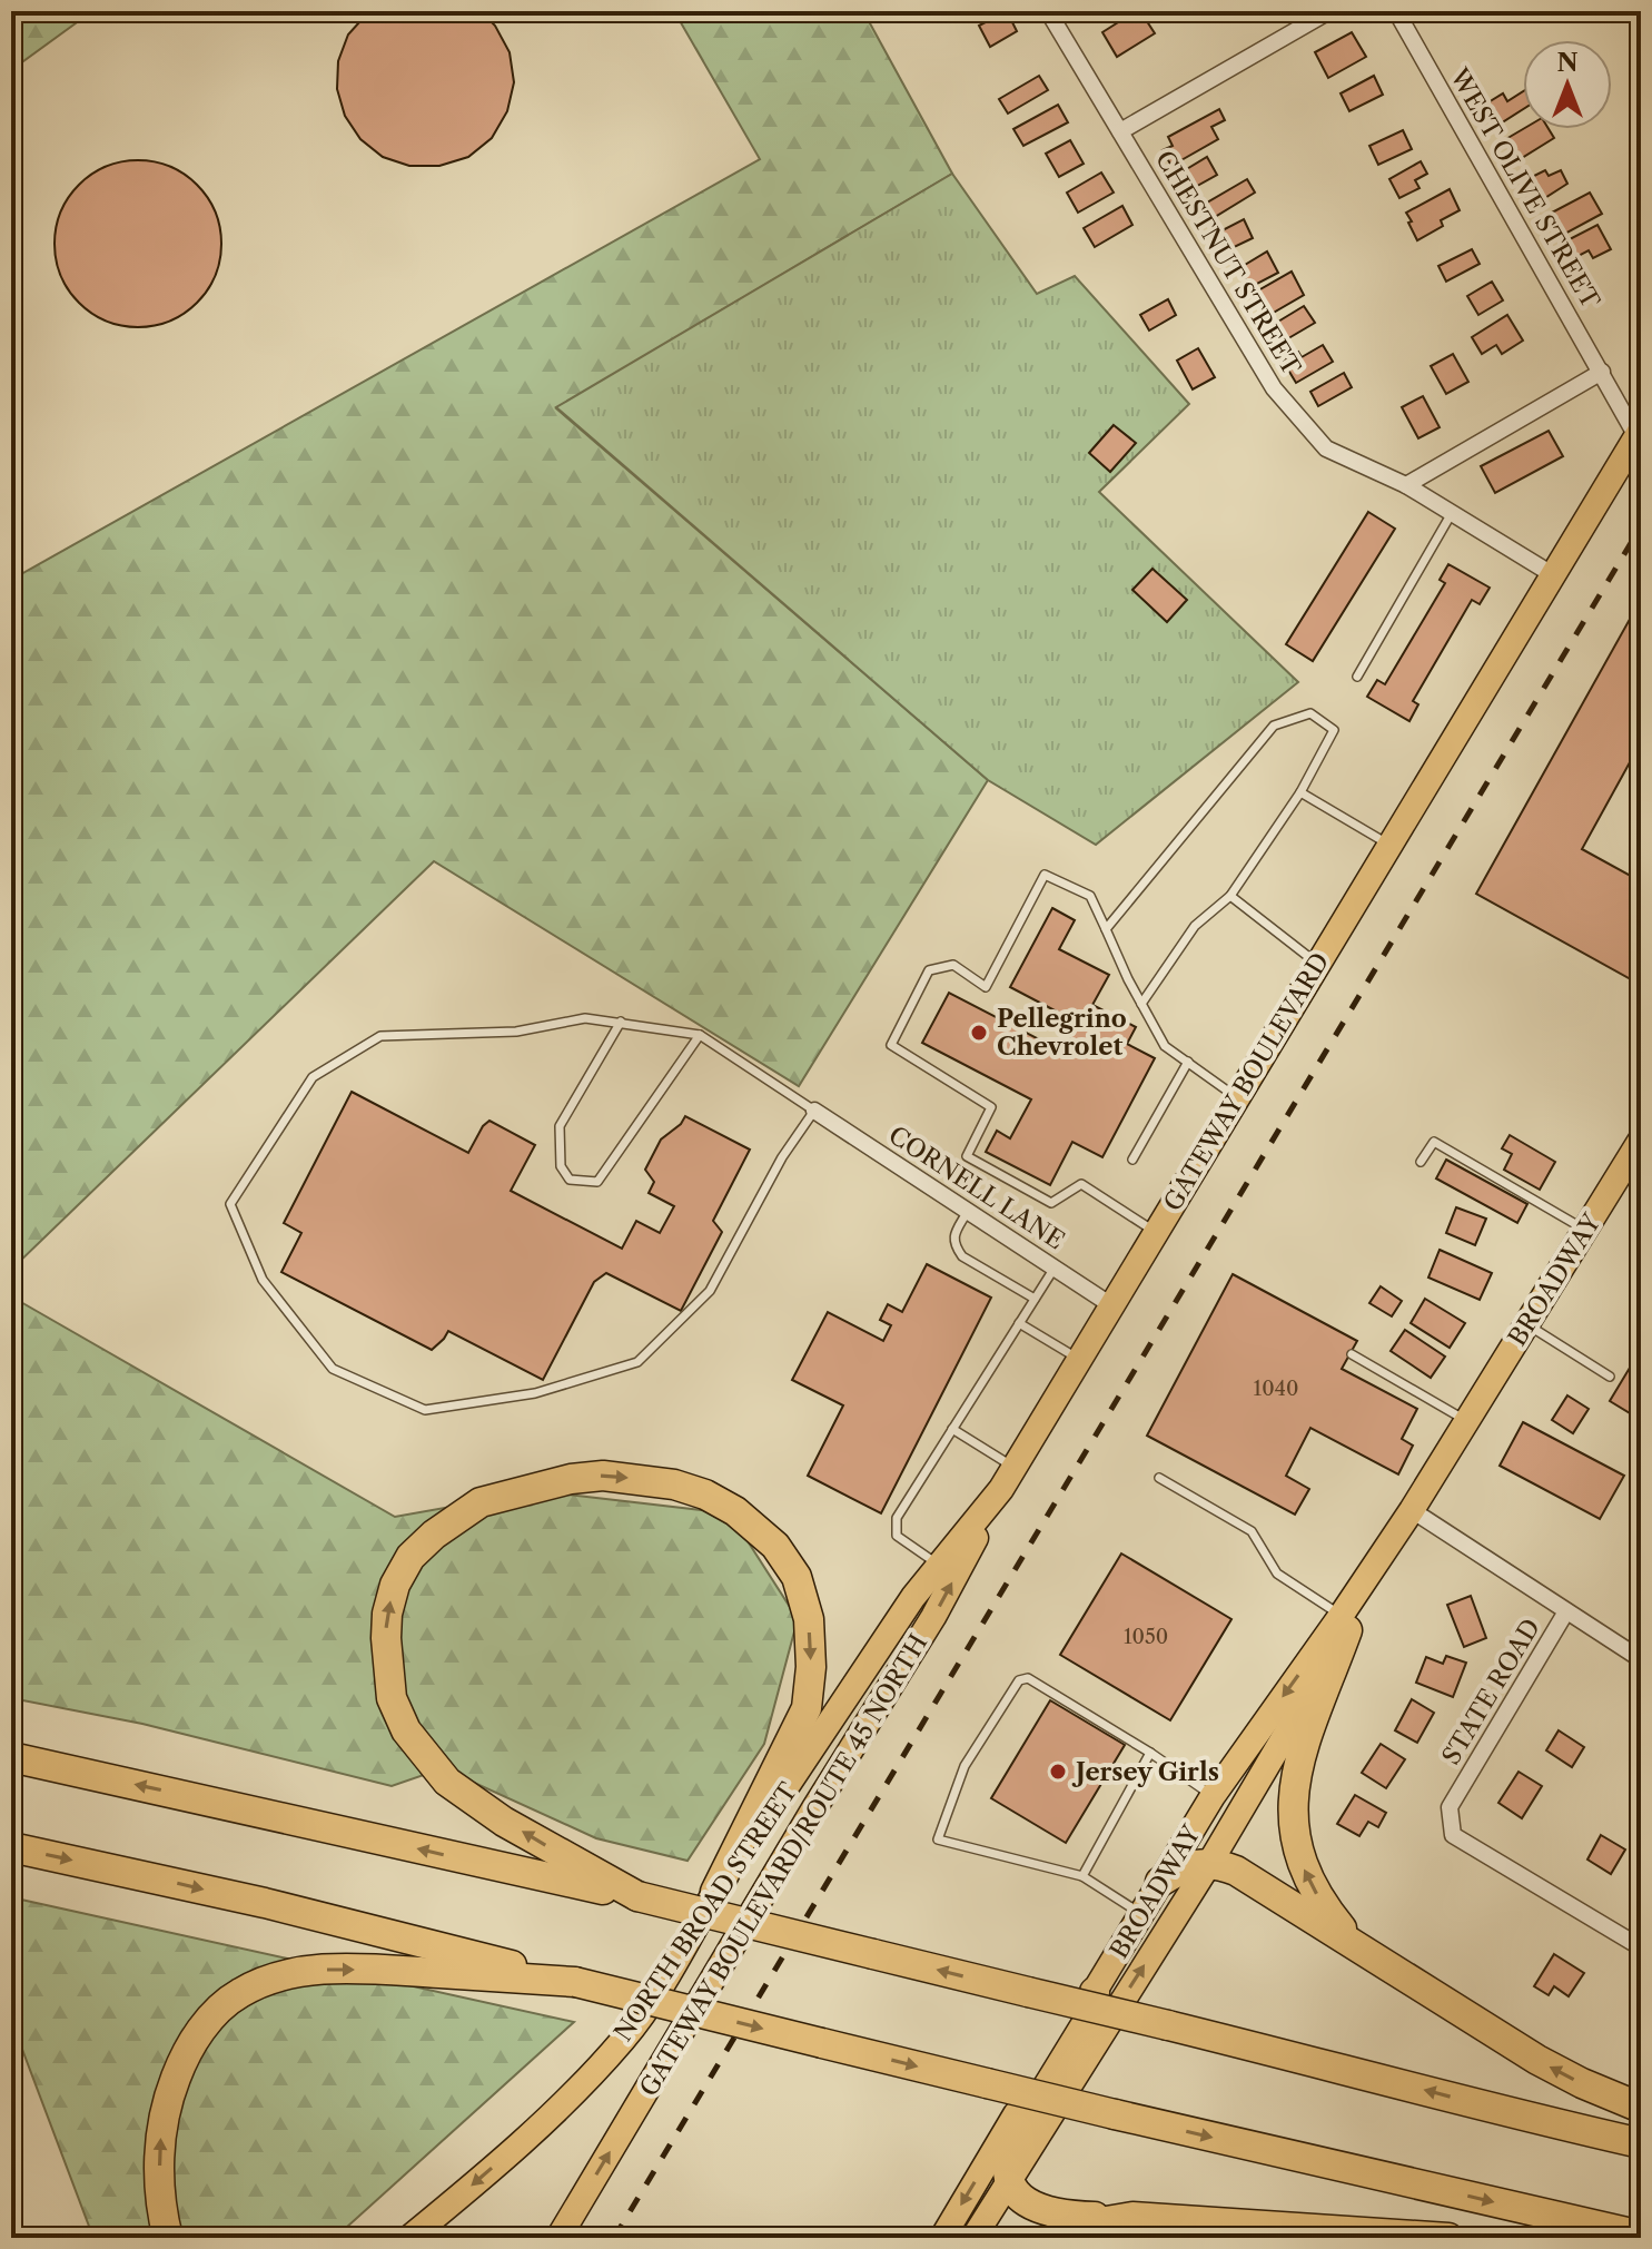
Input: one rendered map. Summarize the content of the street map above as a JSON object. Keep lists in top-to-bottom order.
{
  "streets": {
    "main road": [
      "GATEWAY BOULEVARD",
      "BROADWAY",
      "GATEWAY BOULEVARD/ROUTE 45 NORTH",
      "NORTH BROAD STREET"
    ],
    "street": [
      "WEST OLIVE STREET",
      "CHESTNUT STREET",
      "CORNELL LANE",
      "STATE ROAD"
    ]
  },
  "crossings": [
    ["WEST OLIVE STREET", "GATEWAY BOULEVARD"],
    ["CHESTNUT STREET", "GATEWAY BOULEVARD"],
    ["GATEWAY BOULEVARD", "CORNELL LANE"],
    ["GATEWAY BOULEVARD", "GATEWAY BOULEVARD/ROUTE 45 NORTH"],
    ["GATEWAY BOULEVARD", "NORTH BROAD STREET"]
  ],
  "one_way": ["GATEWAY BOULEVARD/ROUTE 45 NORTH", "NORTH BROAD STREET"],
  "places": ["Pellegrino Chevrolet", "Jersey Girls"],
  "house_numbers": ["1040", "1050"],
  "north": "top"
}
